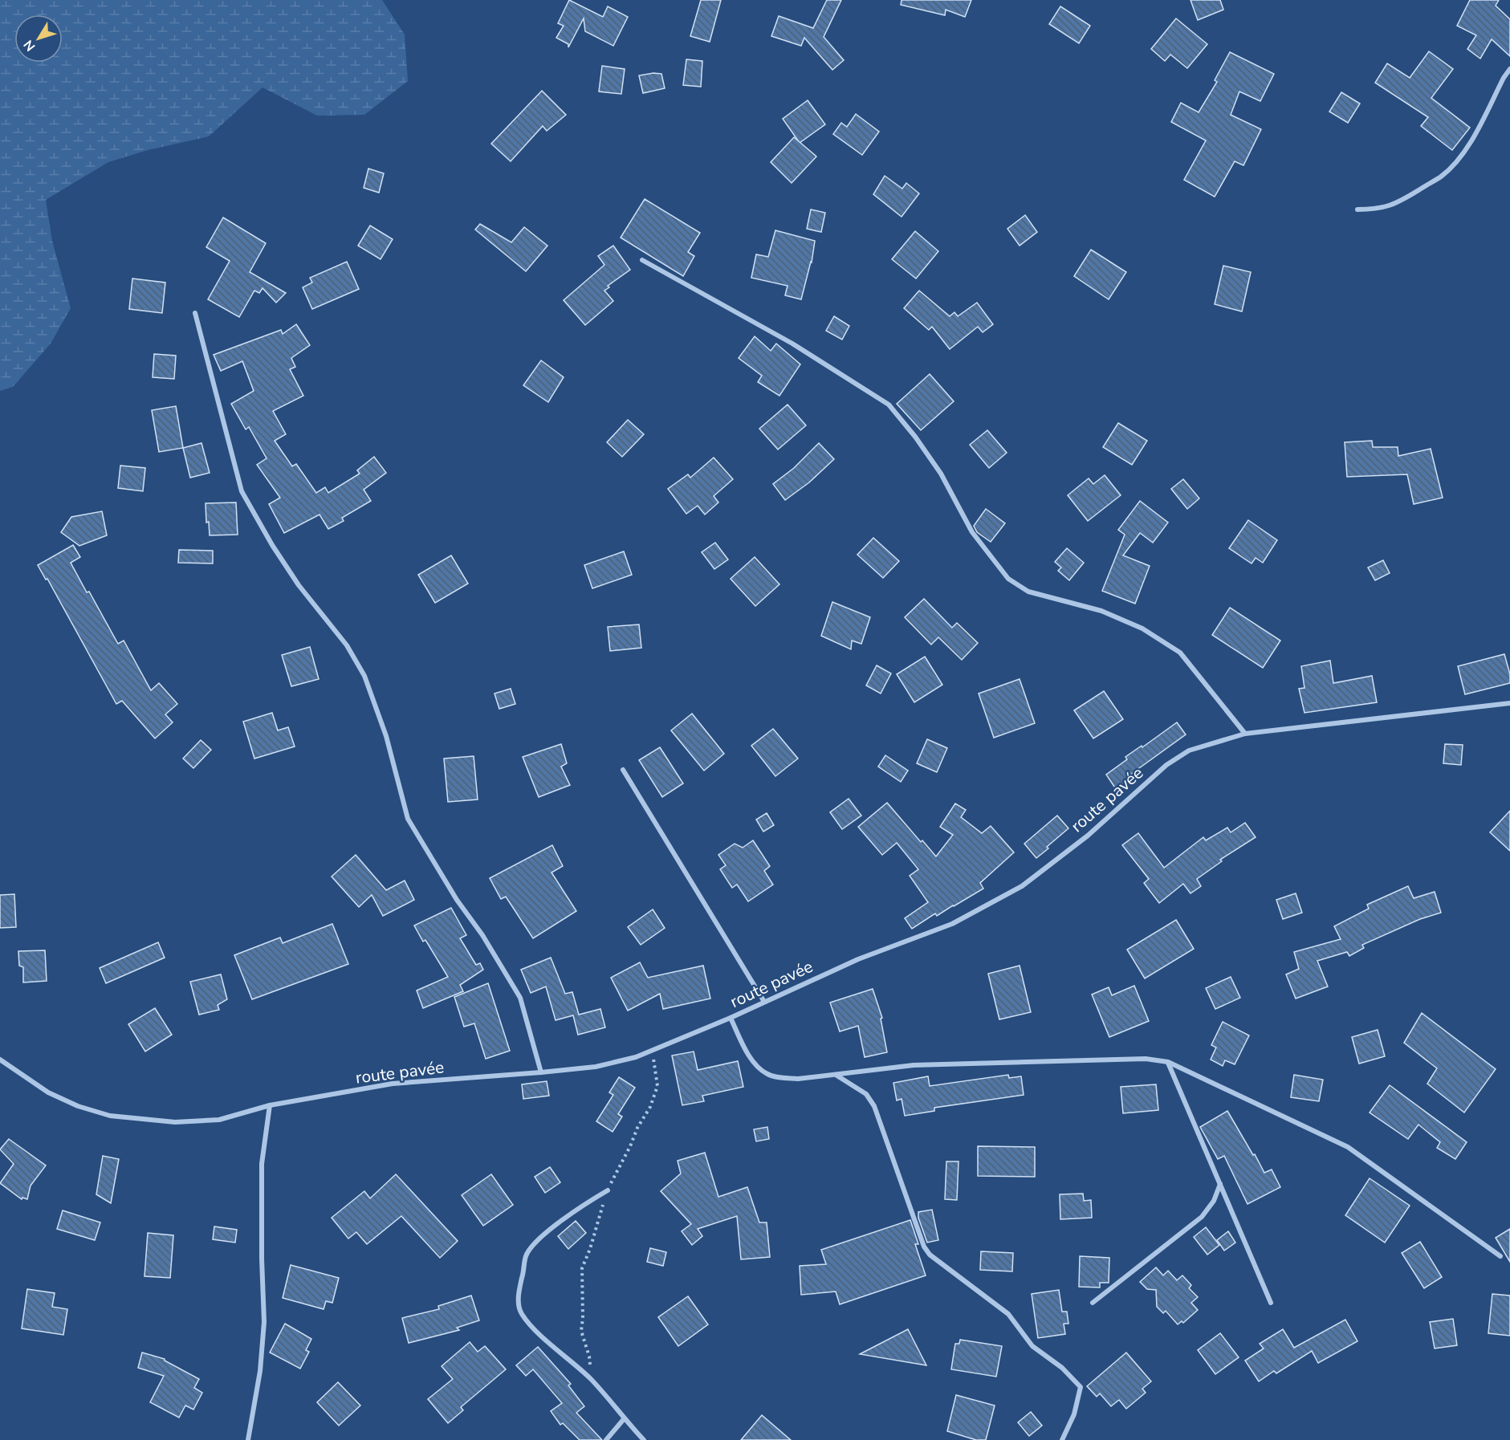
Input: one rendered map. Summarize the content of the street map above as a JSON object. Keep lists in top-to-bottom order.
{
  "streets": {
    "street": ["route pavée"]
  },
  "north": "bottom left"
}
